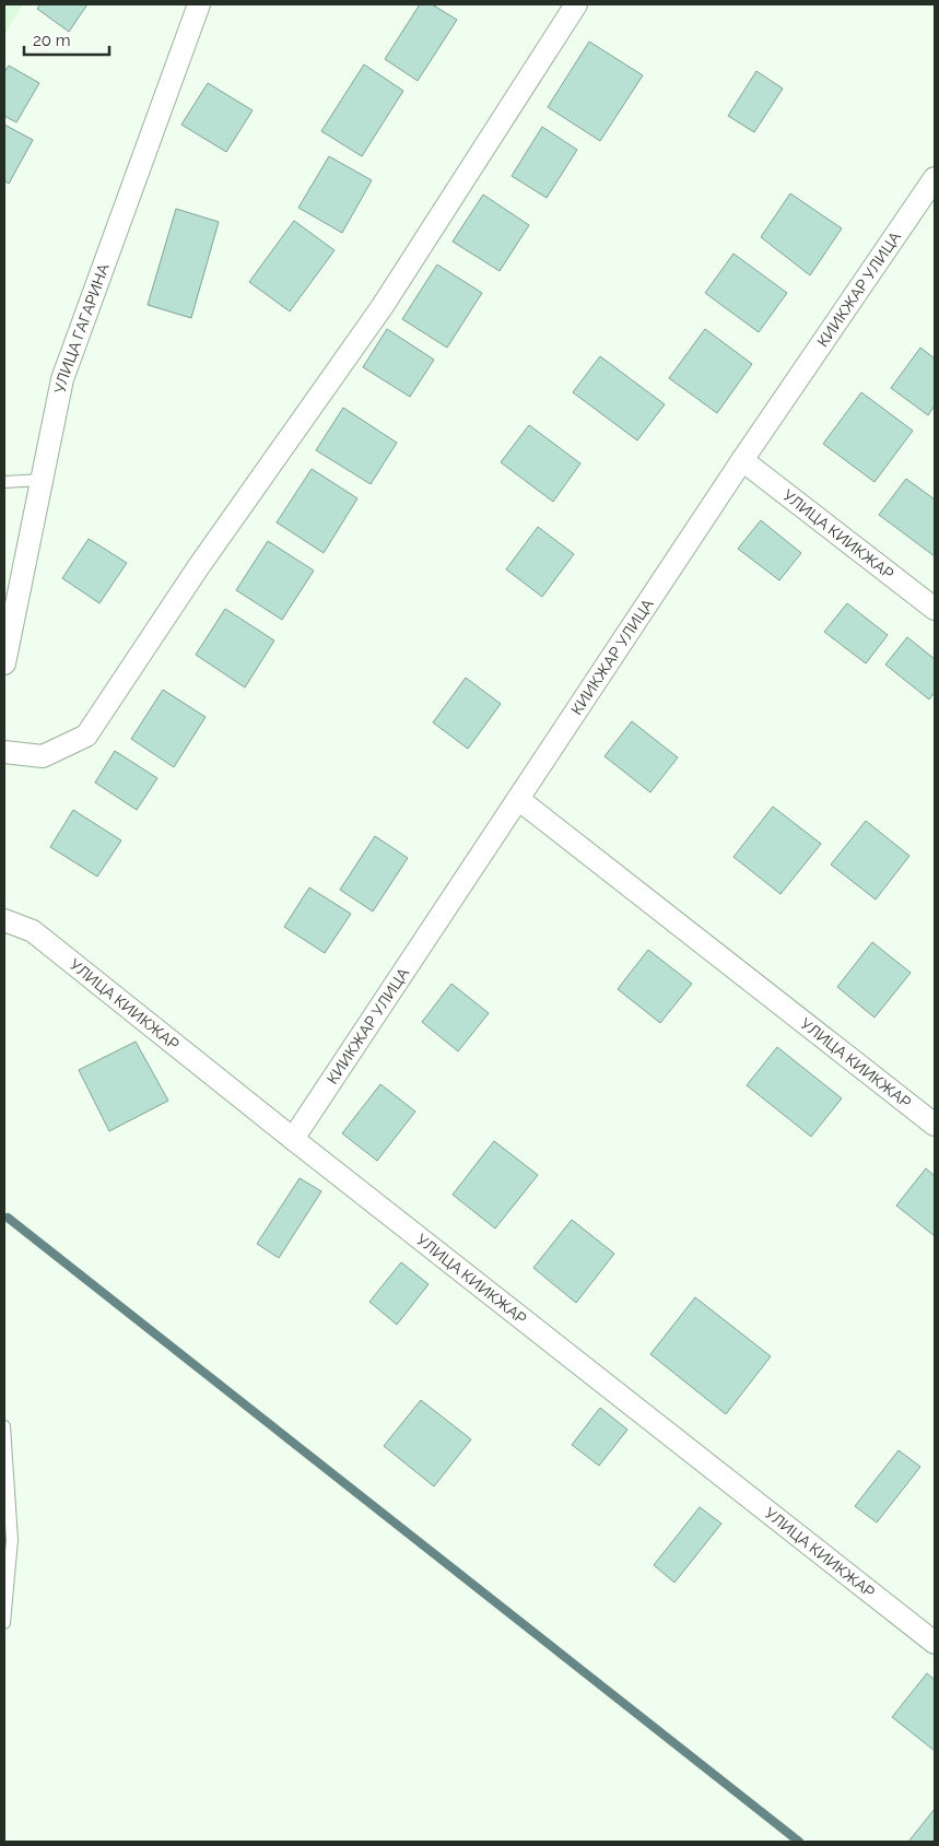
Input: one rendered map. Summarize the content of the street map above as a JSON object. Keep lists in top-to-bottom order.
{
  "streets": {
    "street": ["КИИКЖАР УЛИЦА", "УЛИЦА ГАГАРИНА", "УЛИЦА КИИКЖАР"]
  },
  "crossings": [
    ["КИИКЖАР УЛИЦА", "УЛИЦА КИИКЖАР"]
  ],
  "scale_bar": "20 m"
}
